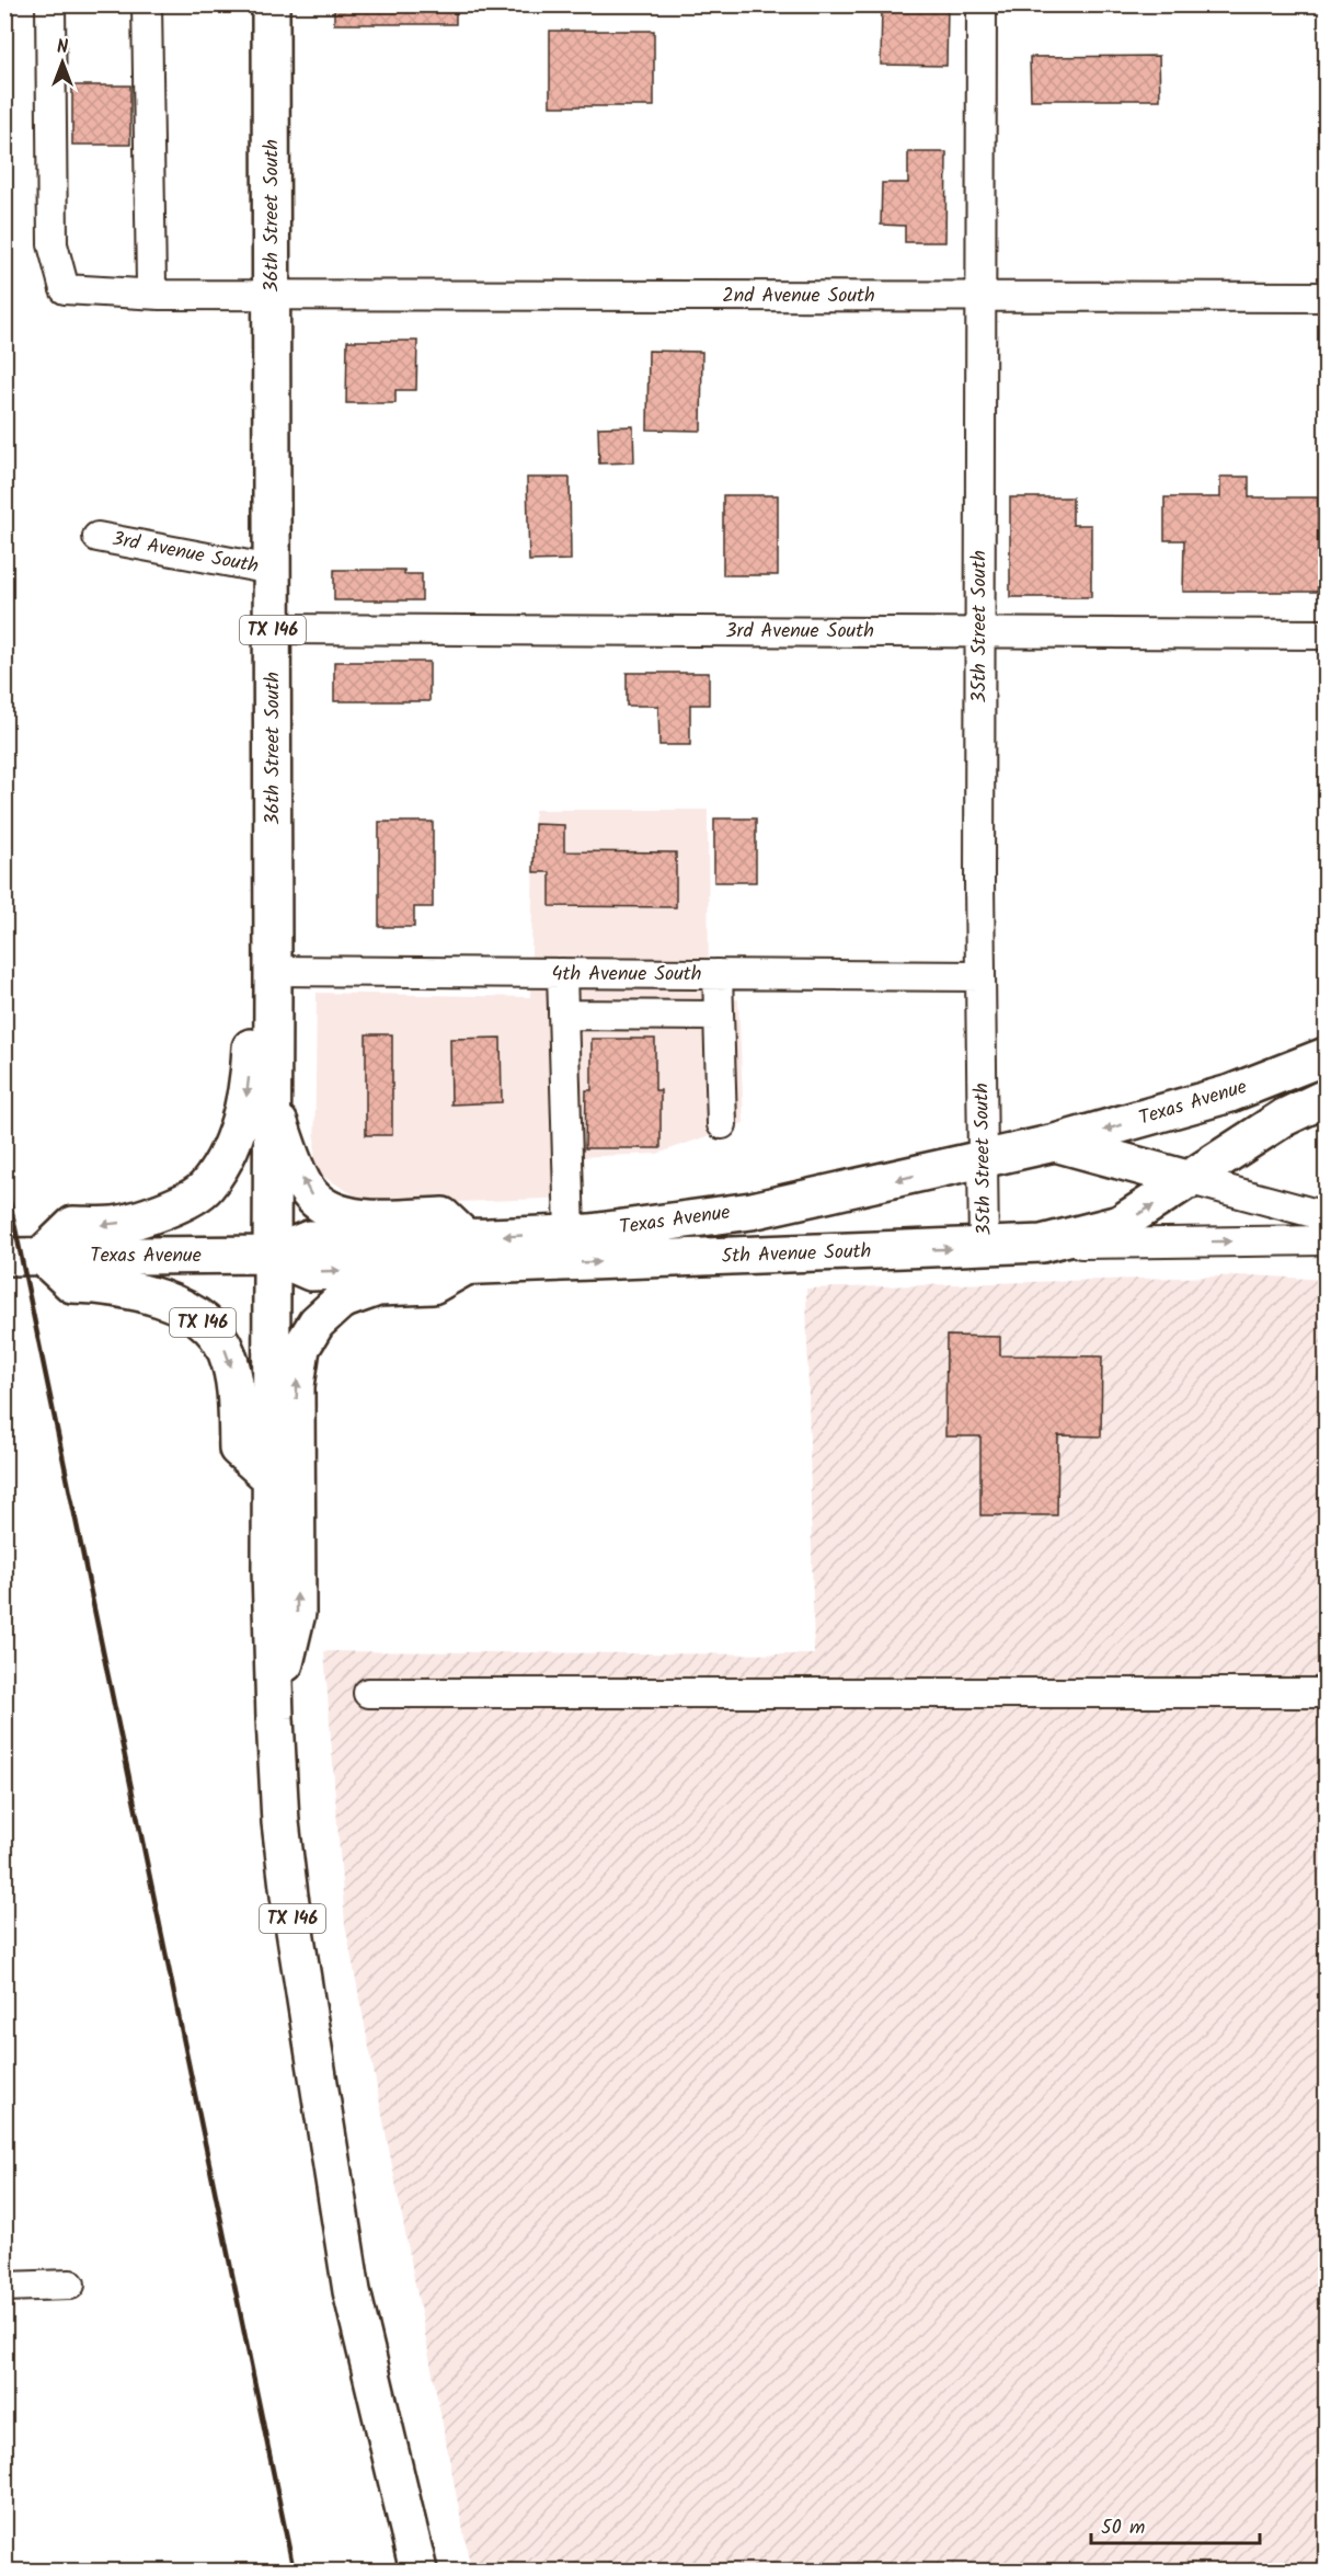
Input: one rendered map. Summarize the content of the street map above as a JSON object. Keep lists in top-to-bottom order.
{
  "streets": {
    "main road": [
      "36th Street South",
      "TX 146",
      "Texas Avenue",
      "5th Avenue South"
    ],
    "street": [
      "2nd Avenue South",
      "3rd Avenue South",
      "35th Street South",
      "4th Avenue South"
    ]
  },
  "crossings": [
    ["36th Street South", "2nd Avenue South"],
    ["36th Street South", "3rd Avenue South"],
    ["36th Street South", "TX 146"],
    ["36th Street South", "4th Avenue South"],
    ["36th Street South", "Texas Avenue"],
    ["36th Street South", "5th Avenue South"],
    ["2nd Avenue South", "35th Street South"],
    ["3rd Avenue South", "35th Street South"],
    ["35th Street South", "4th Avenue South"],
    ["35th Street South", "Texas Avenue"],
    ["35th Street South", "5th Avenue South"],
    ["TX 146", "Texas Avenue"],
    ["TX 146", "5th Avenue South"],
    ["Texas Avenue", "5th Avenue South"]
  ],
  "scale_bar": "50 m",
  "north": "top"
}
